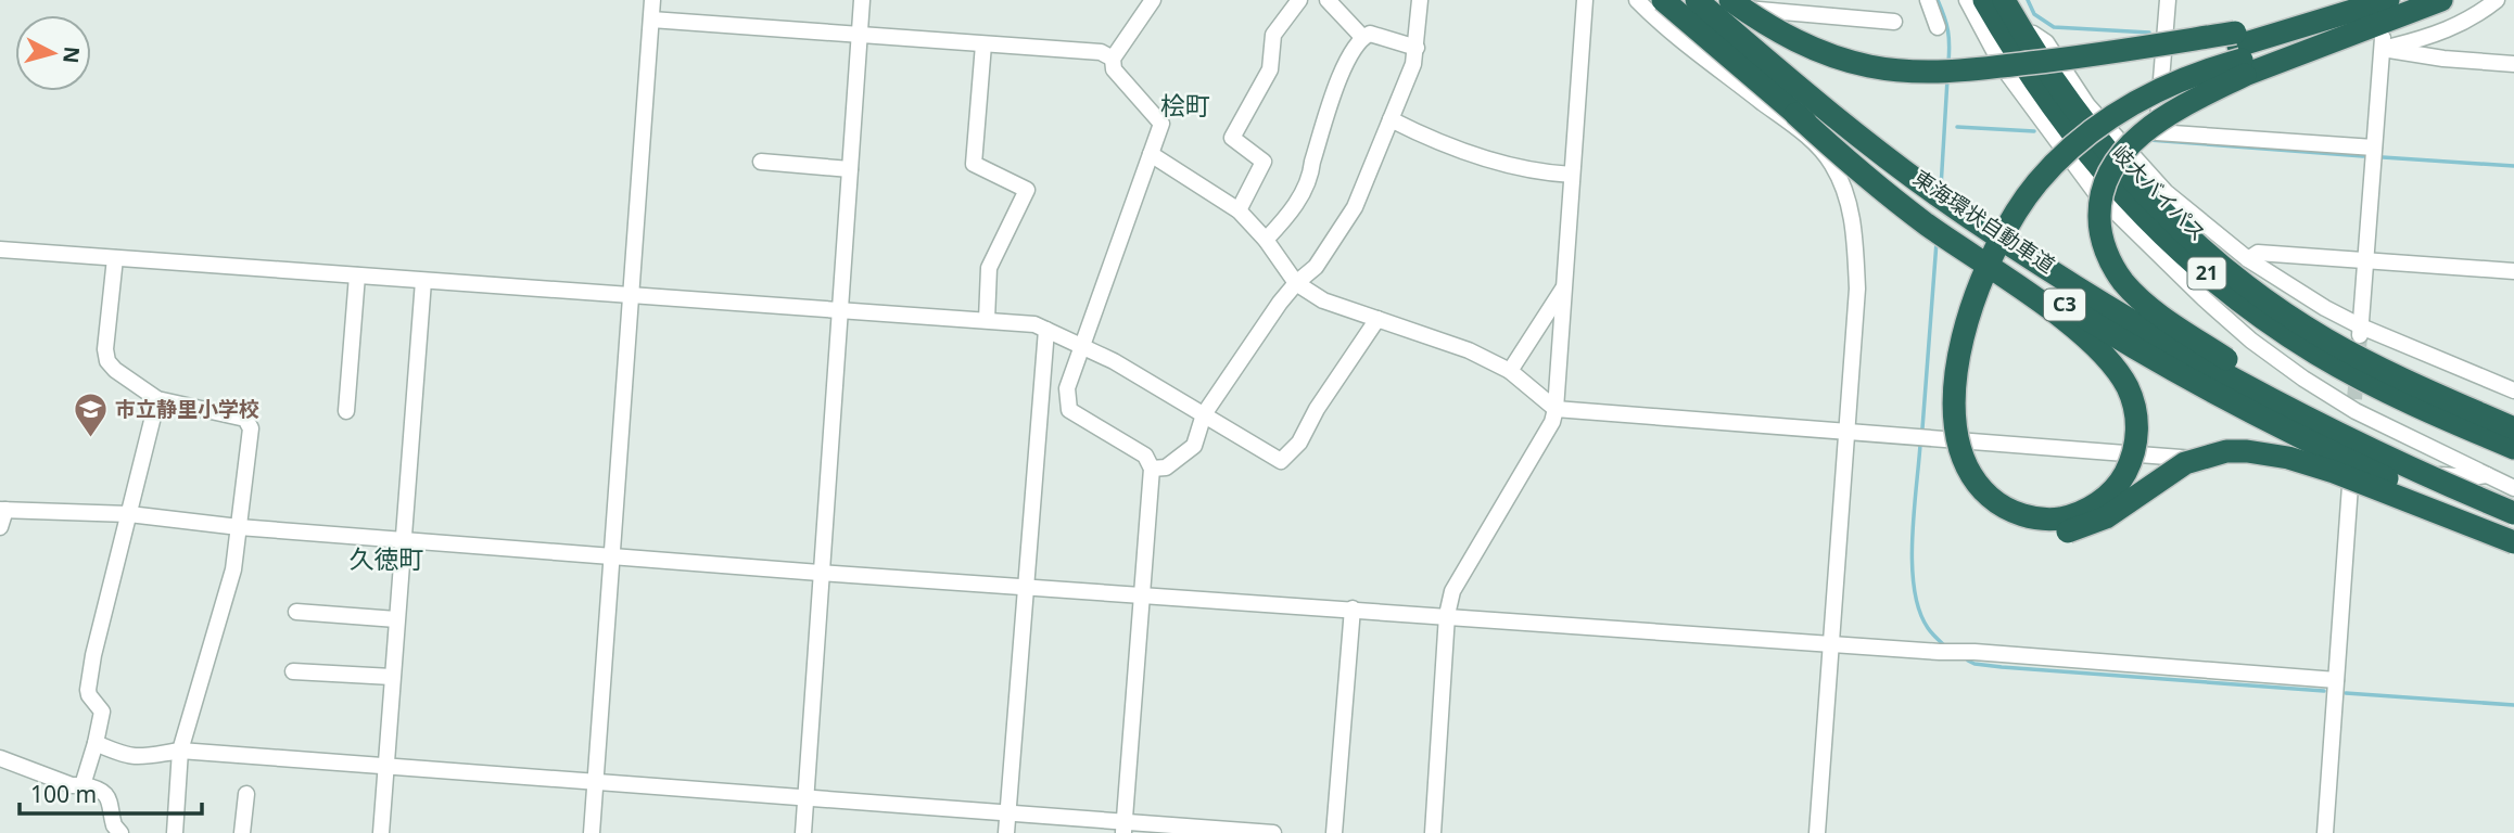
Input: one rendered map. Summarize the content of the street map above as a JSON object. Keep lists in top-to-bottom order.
{
  "streets": {
    "highway": [
      "岐大バイパス",
      "東海環状自動車道",
      "21",
      "C3"
    ]
  },
  "districts": ["桧町", "久徳町"],
  "places": {
    "school or university": ["市立静里小学校"]
  },
  "scale_bar": "100 m",
  "north": "right"
}
